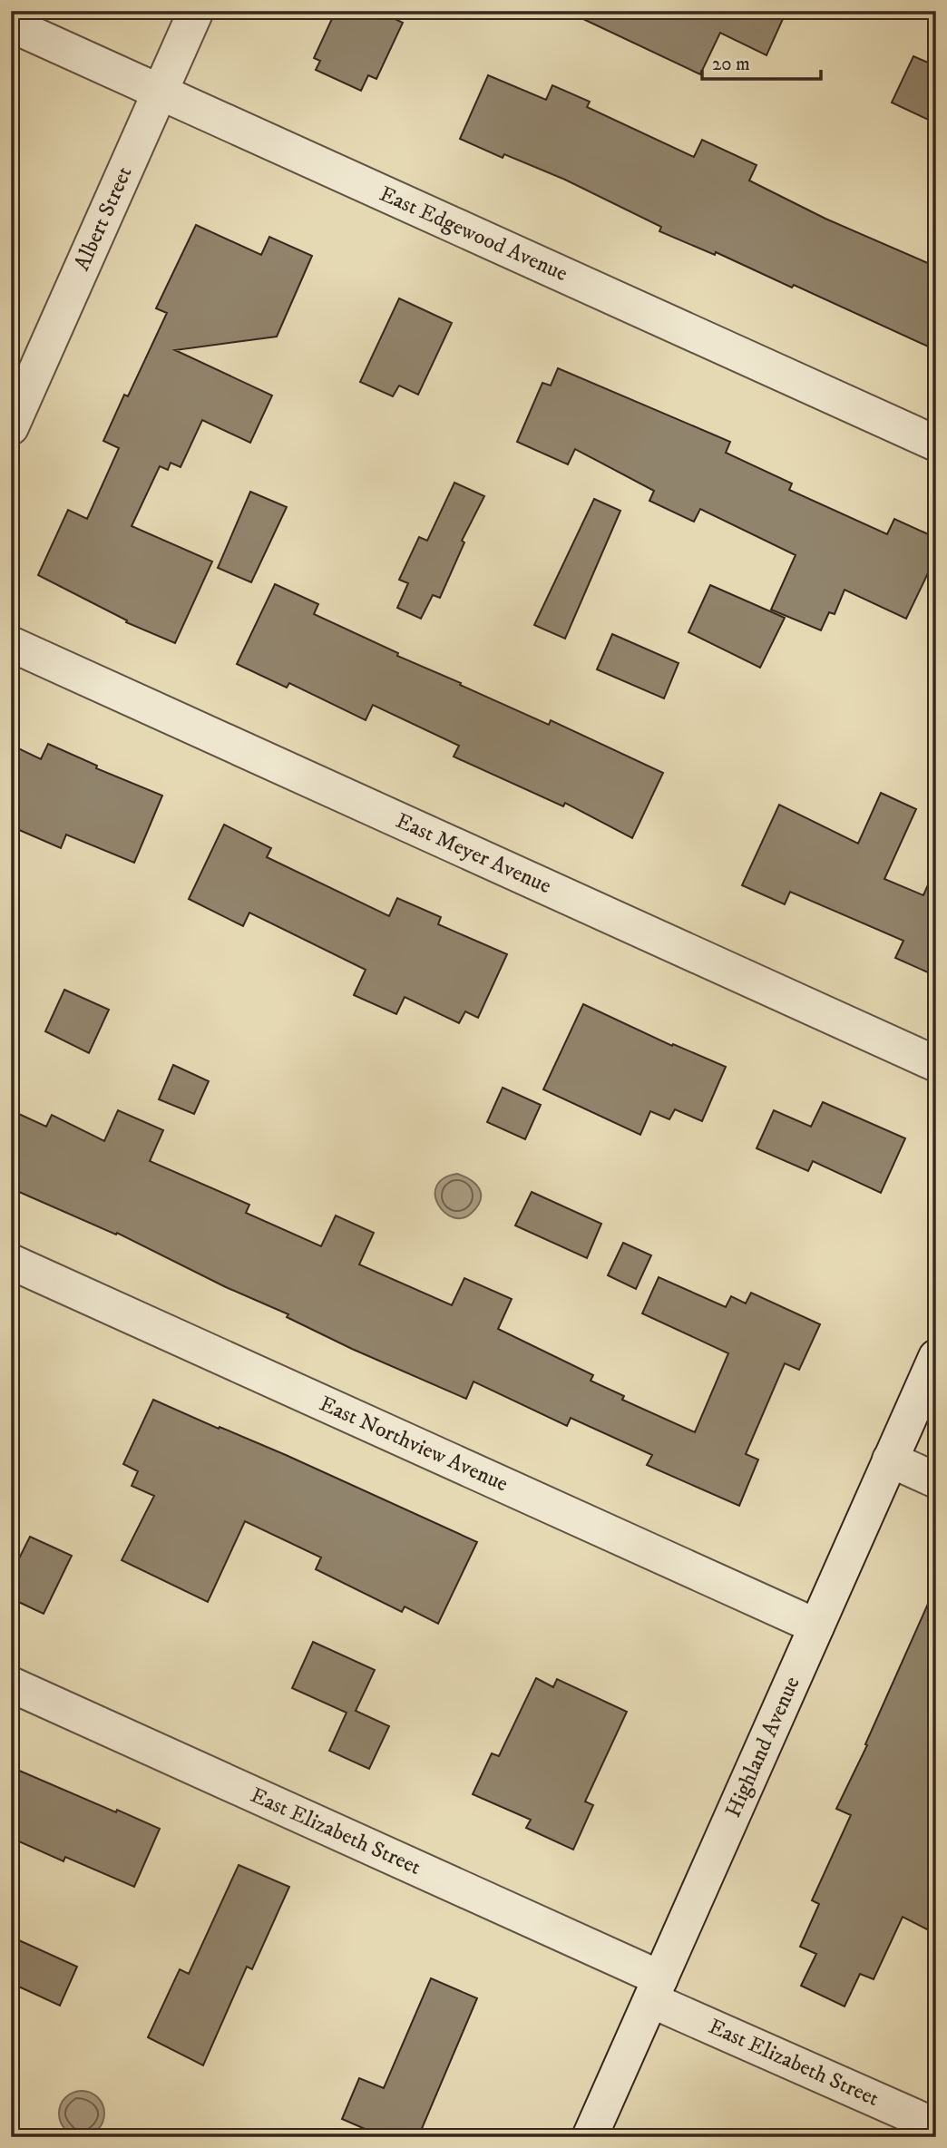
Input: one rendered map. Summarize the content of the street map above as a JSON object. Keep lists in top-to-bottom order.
{
  "streets": {
    "street": [
      "Albert Street",
      "East Edgewood Avenue",
      "East Meyer Avenue",
      "East Northview Avenue",
      "Highland Avenue",
      "East Elizabeth Street"
    ]
  },
  "crossings": [
    ["Albert Street", "East Edgewood Avenue"],
    ["East Northview Avenue", "Highland Avenue"],
    ["Highland Avenue", "East Elizabeth Street"]
  ],
  "scale_bar": "20 m"
}
